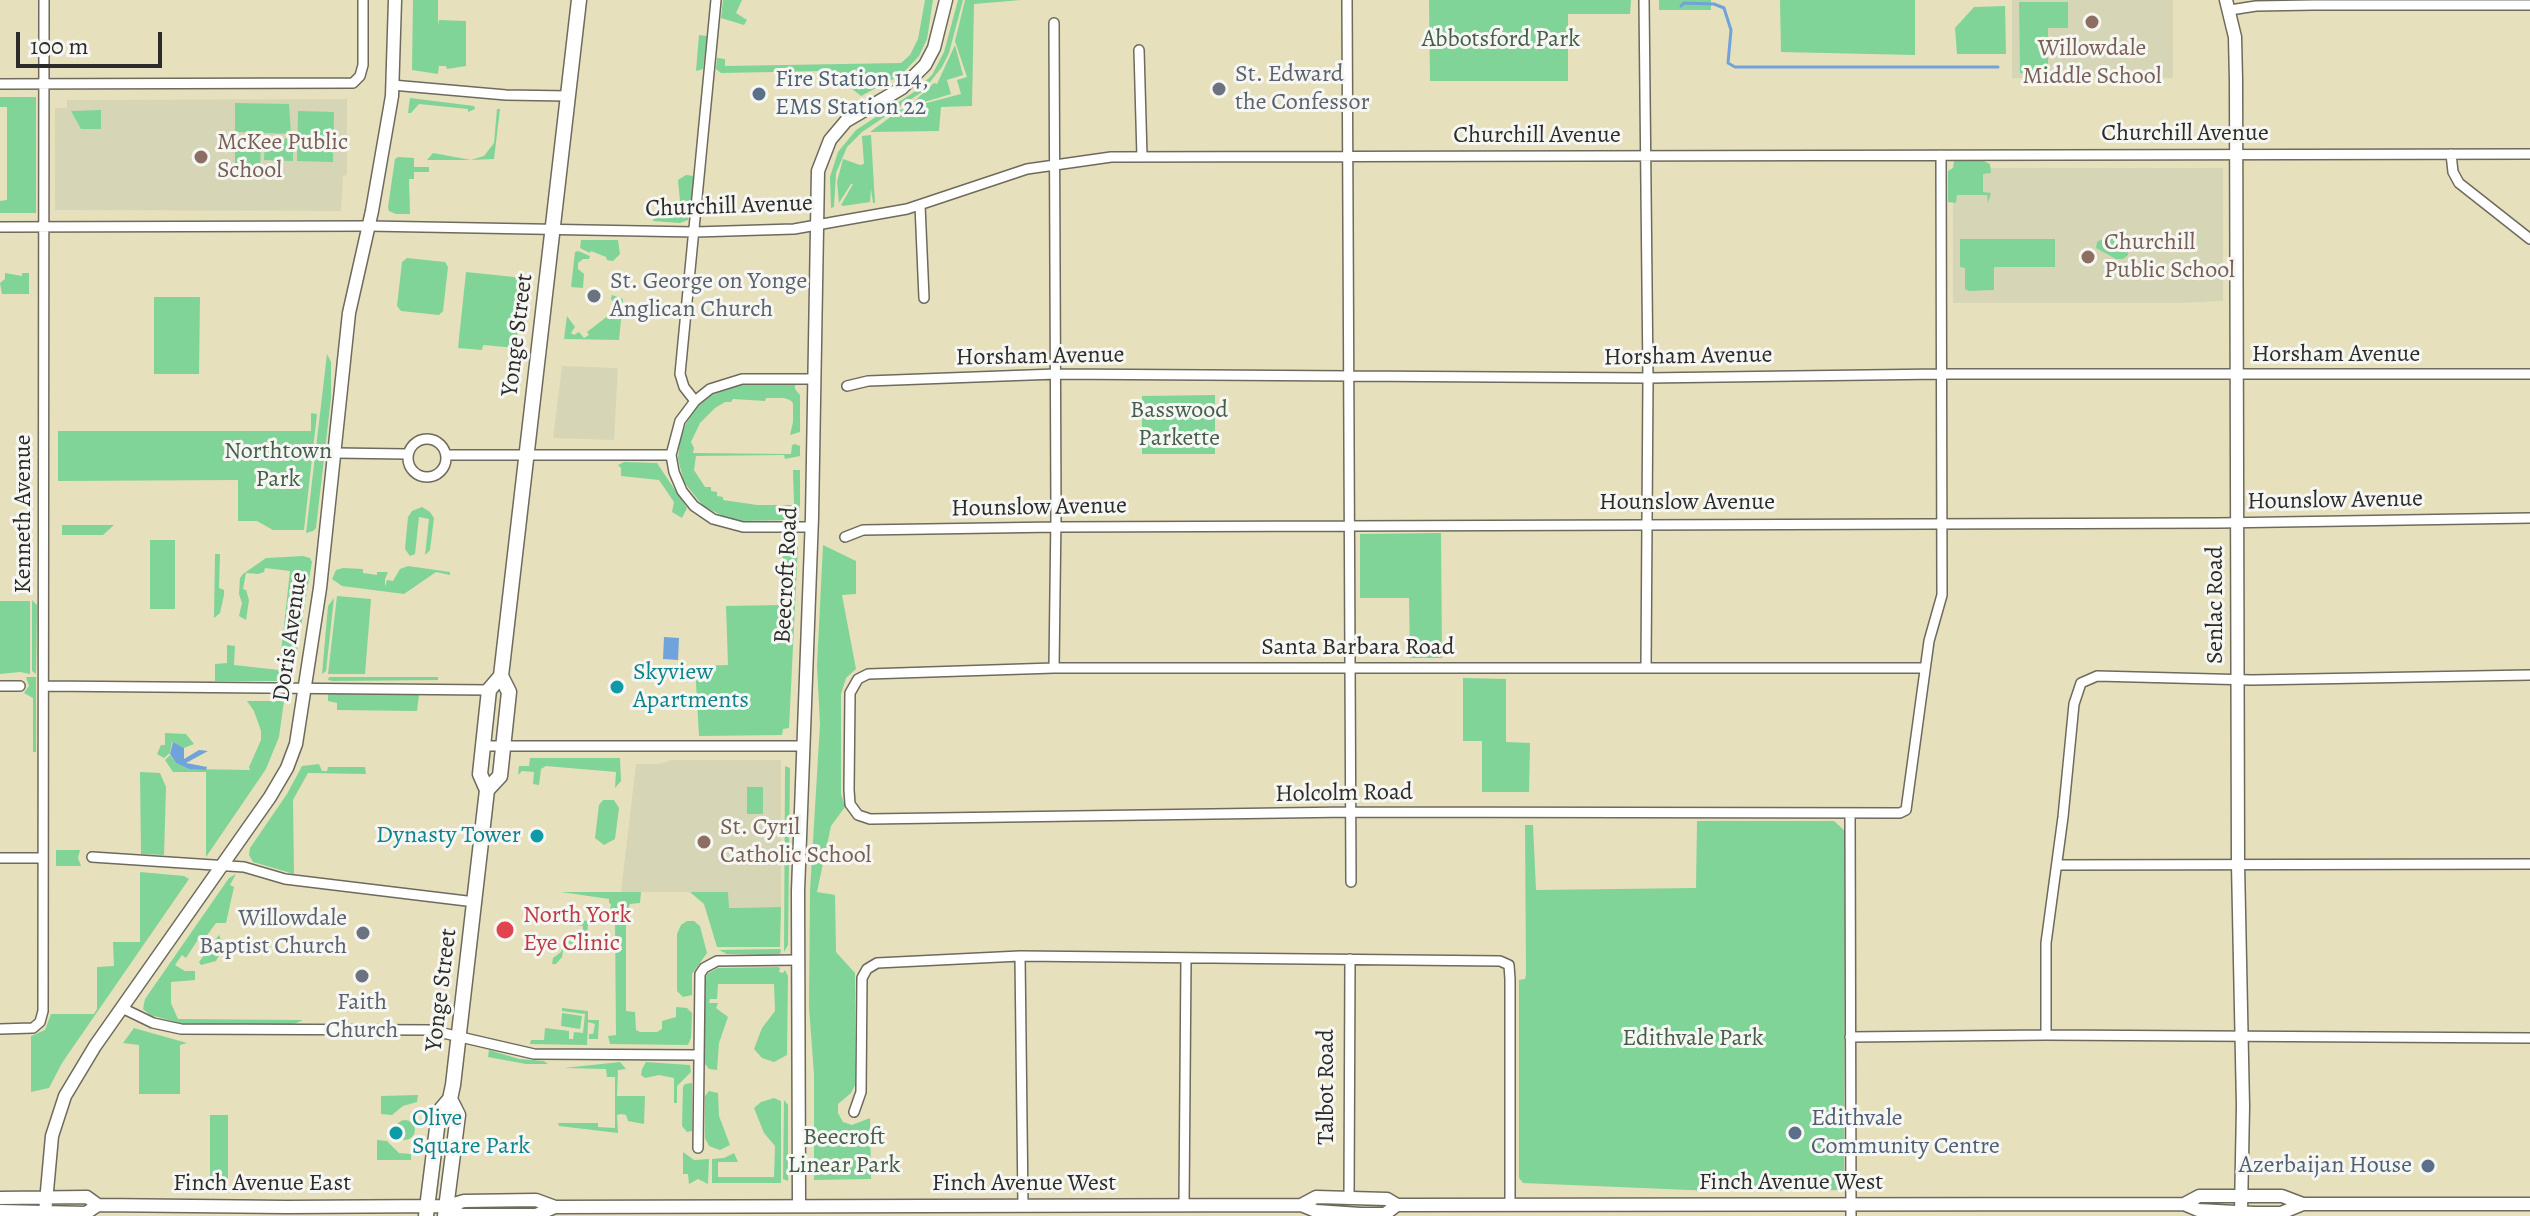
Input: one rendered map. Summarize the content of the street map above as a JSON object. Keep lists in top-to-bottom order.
{
  "streets": {
    "main road": ["Yonge Street"],
    "street": [
      "Churchill Avenue",
      "Horsham Avenue",
      "Hounslow Avenue",
      "Kenneth Avenue",
      "Beecroft Road",
      "Senlac Road",
      "Doris Avenue",
      "Santa Barbara Road",
      "Holcolm Road",
      "Talbot Road",
      "Finch Avenue West",
      "Finch Avenue East"
    ]
  },
  "crossings": [
    ["Churchill Avenue", "Yonge Street"],
    ["Churchill Avenue", "Kenneth Avenue"],
    ["Churchill Avenue", "Beecroft Road"],
    ["Churchill Avenue", "Senlac Road"],
    ["Churchill Avenue", "Doris Avenue"],
    ["Yonge Street", "Finch Avenue West"],
    ["Yonge Street", "Finch Avenue East"],
    ["Horsham Avenue", "Senlac Road"],
    ["Hounslow Avenue", "Senlac Road"],
    ["Beecroft Road", "Finch Avenue West"],
    ["Senlac Road", "Finch Avenue West"],
    ["Doris Avenue", "Finch Avenue East"],
    ["Santa Barbara Road", "Holcolm Road"],
    ["Talbot Road", "Finch Avenue West"],
    ["Finch Avenue West", "Finch Avenue East"]
  ],
  "parks": [
    "Abbotsford Park",
    "Basswood Parkette",
    "Northtown Park",
    "Edithvale Park",
    "Beecroft Linear Park"
  ],
  "places": [
    "Willowdale Middle School",
    "St. Edward the Confessor",
    "Fire Station 114, EMS Station 22",
    "McKee Public School",
    "Churchill Public School",
    "St. George on Yonge Anglican Church",
    "Skyview Apartments",
    "Dynasty Tower",
    "St. Cyril Catholic School",
    "North York Eye Clinic",
    "Willowdale Baptist Church",
    "Faith Church",
    "Olive Square Park",
    "Edithvale Community Centre",
    "Azerbaijan House"
  ],
  "scale_bar": "100 m"
}
